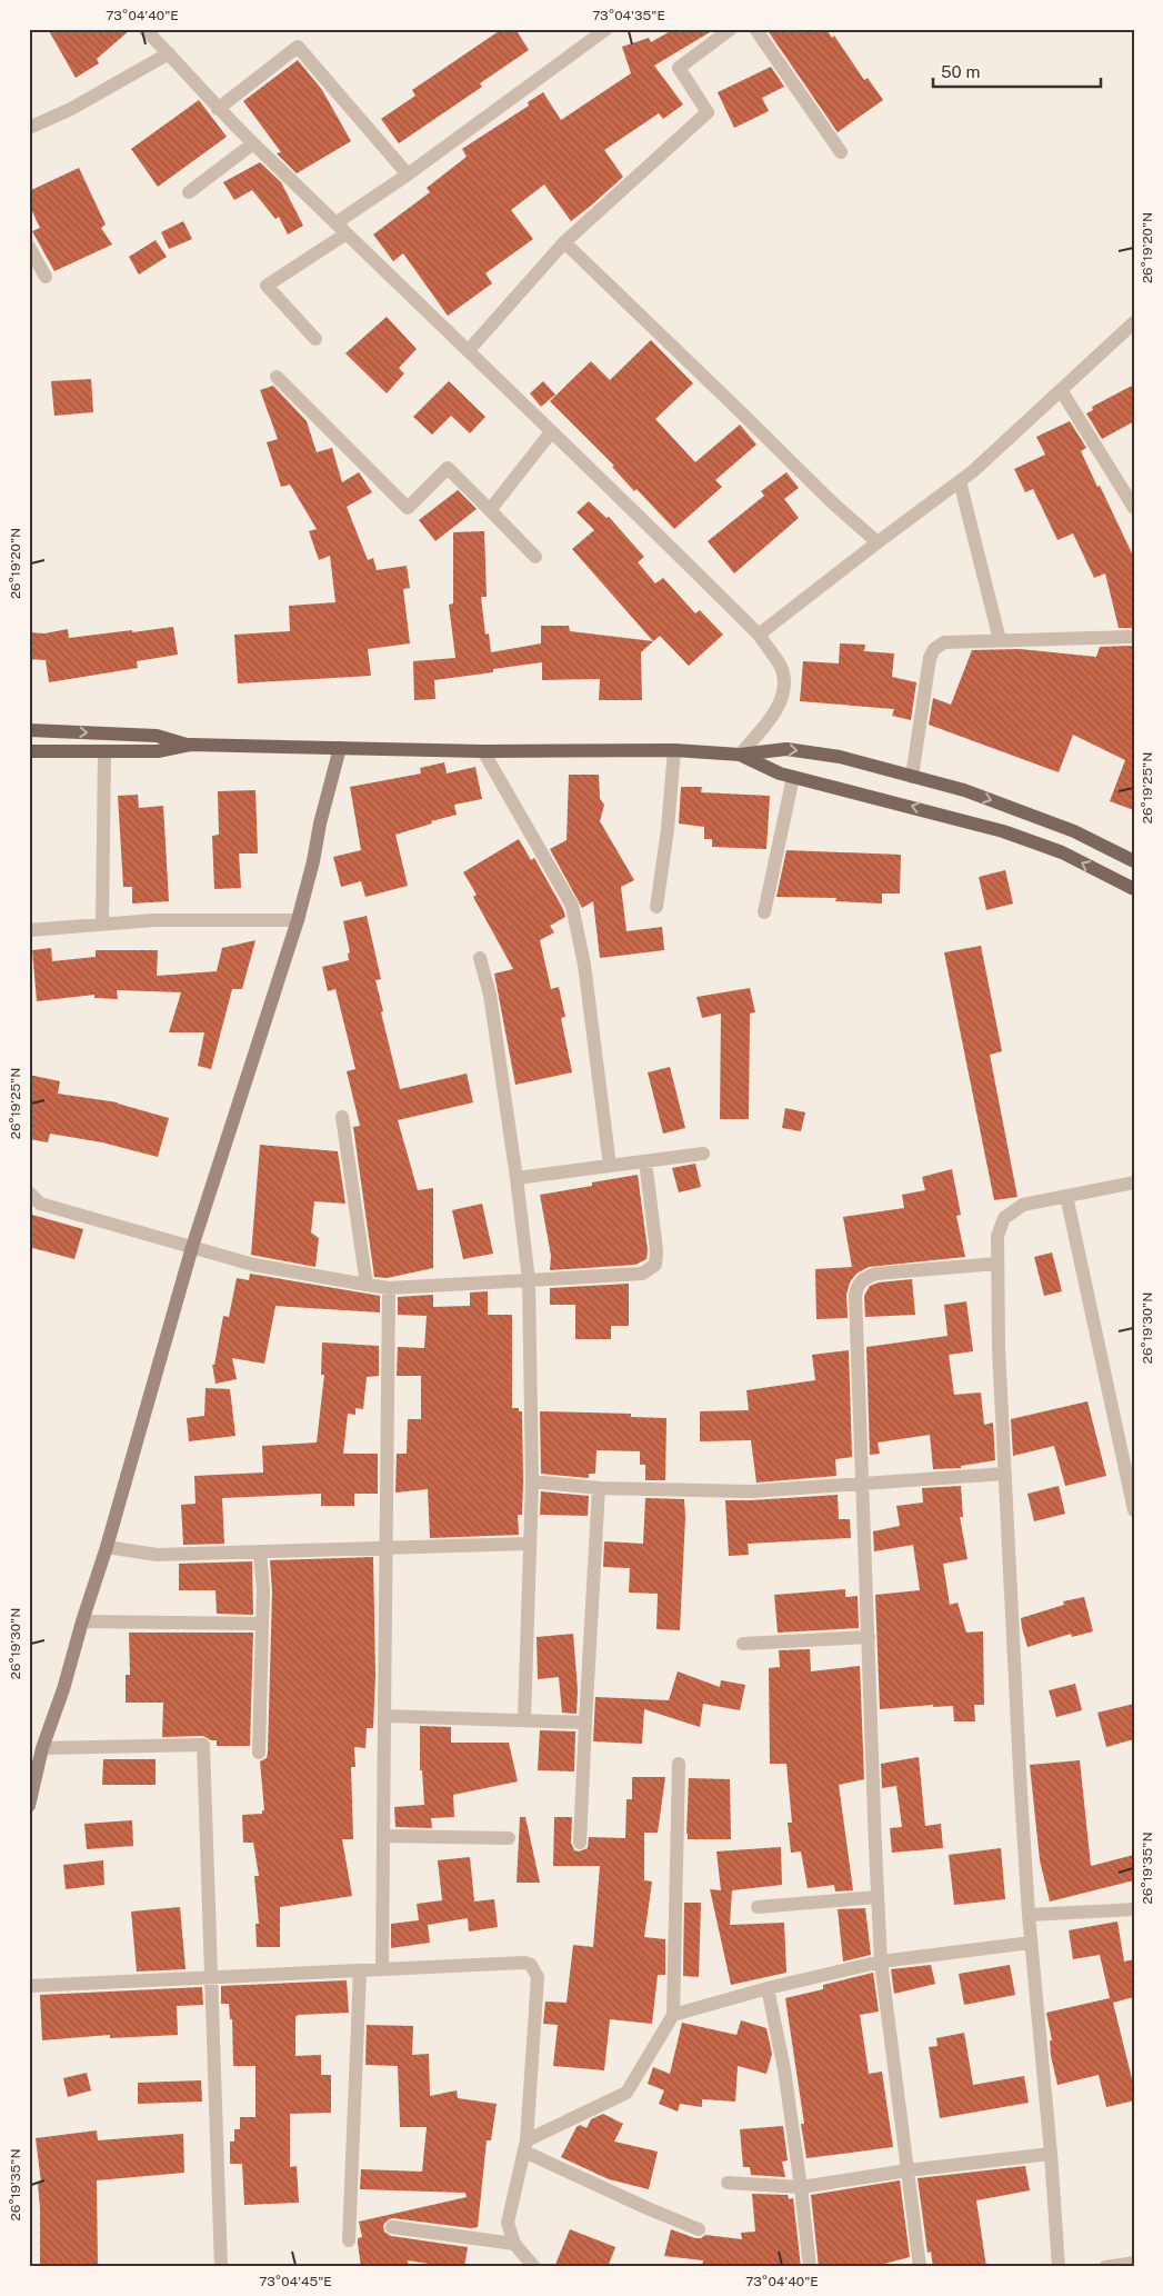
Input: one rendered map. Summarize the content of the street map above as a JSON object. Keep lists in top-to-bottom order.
{
  "scale_bar": "50 m",
  "coordinates": [
    "73°04'40\"E",
    "73°04'35\"E",
    "26°19'20\"N",
    "26°19'25\"N",
    "26°19'30\"N",
    "26°19'35\"N",
    "73°04'45\"E"
  ]
}
